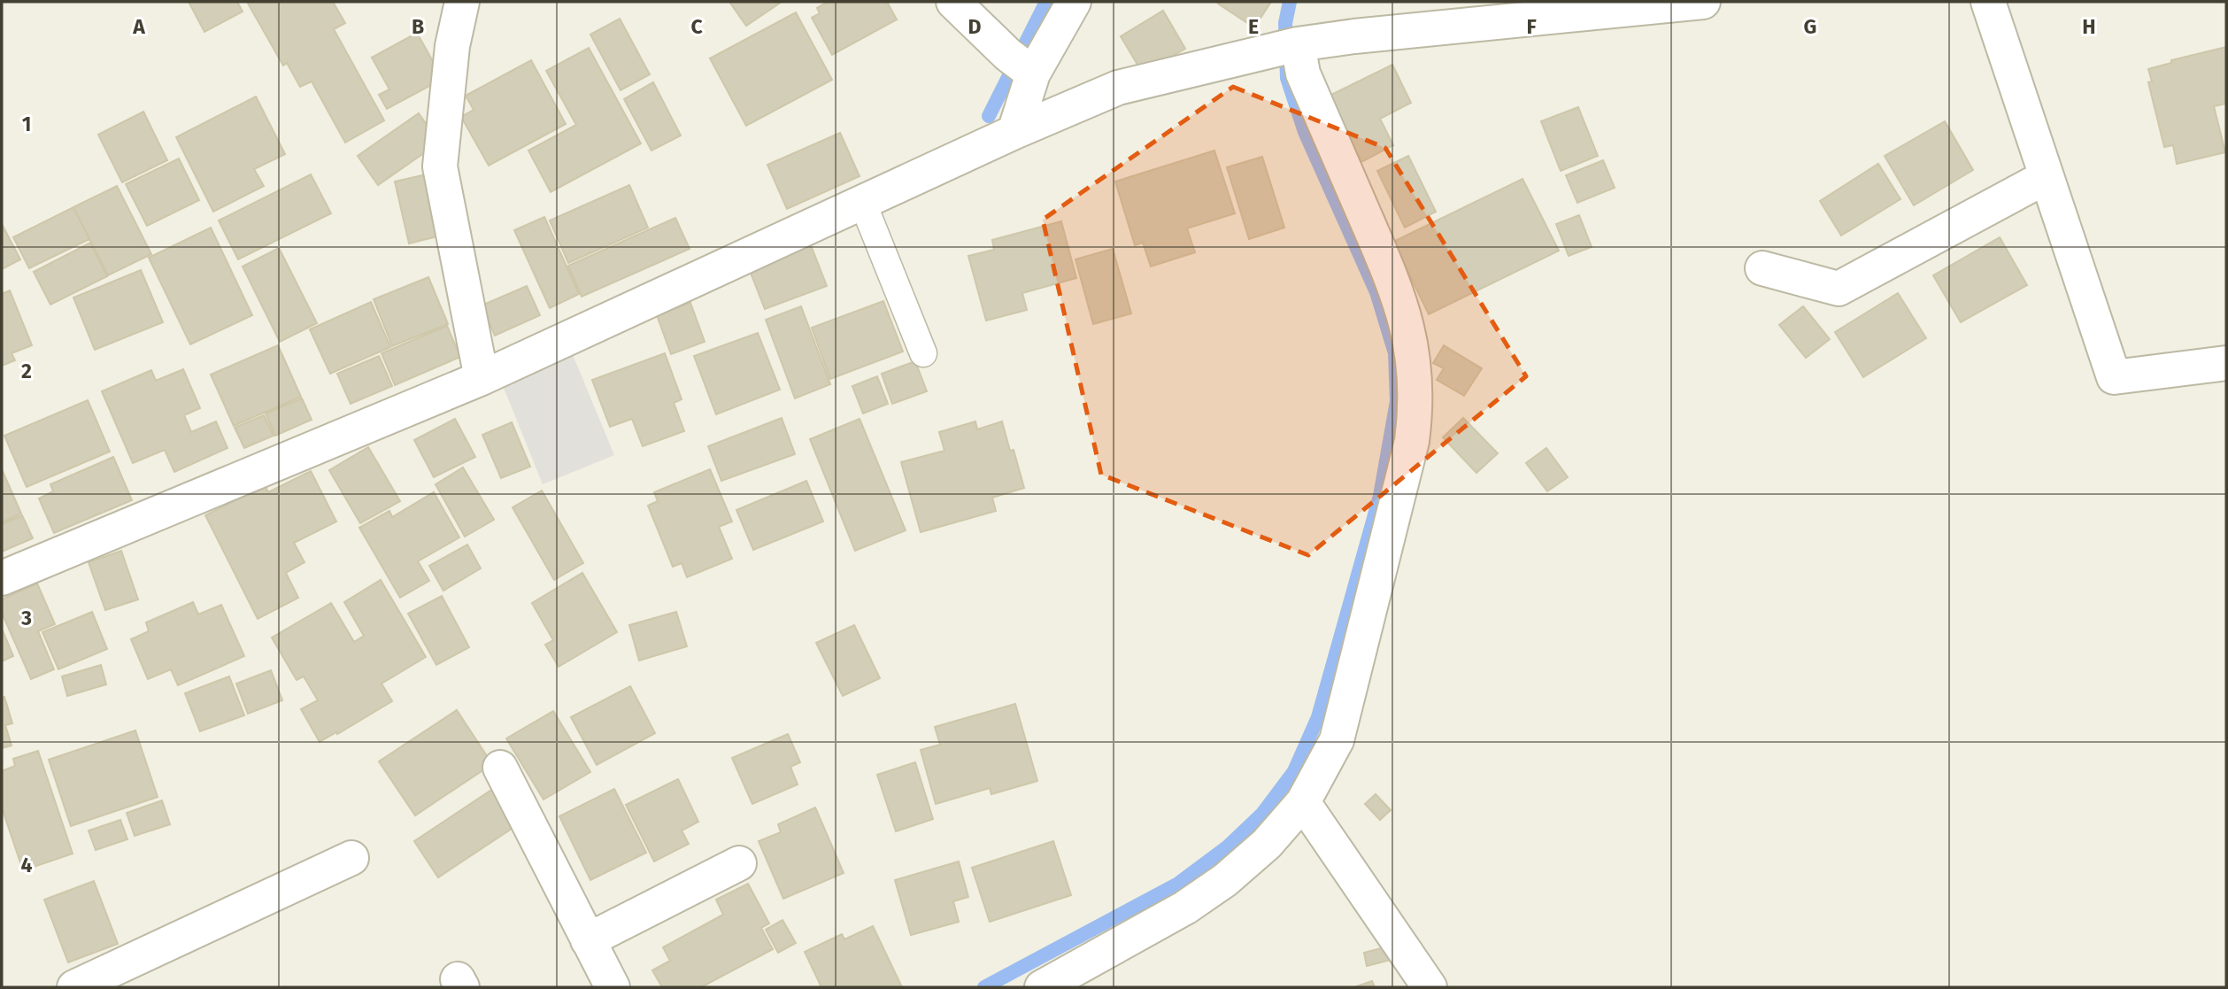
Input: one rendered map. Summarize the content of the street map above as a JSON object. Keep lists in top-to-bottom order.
{
  "grid": {
    "columns": [
      "A",
      "B",
      "C",
      "D",
      "E",
      "F",
      "G",
      "H"
    ],
    "rows": [
      "1",
      "2",
      "3",
      "4"
    ]
  }
}
